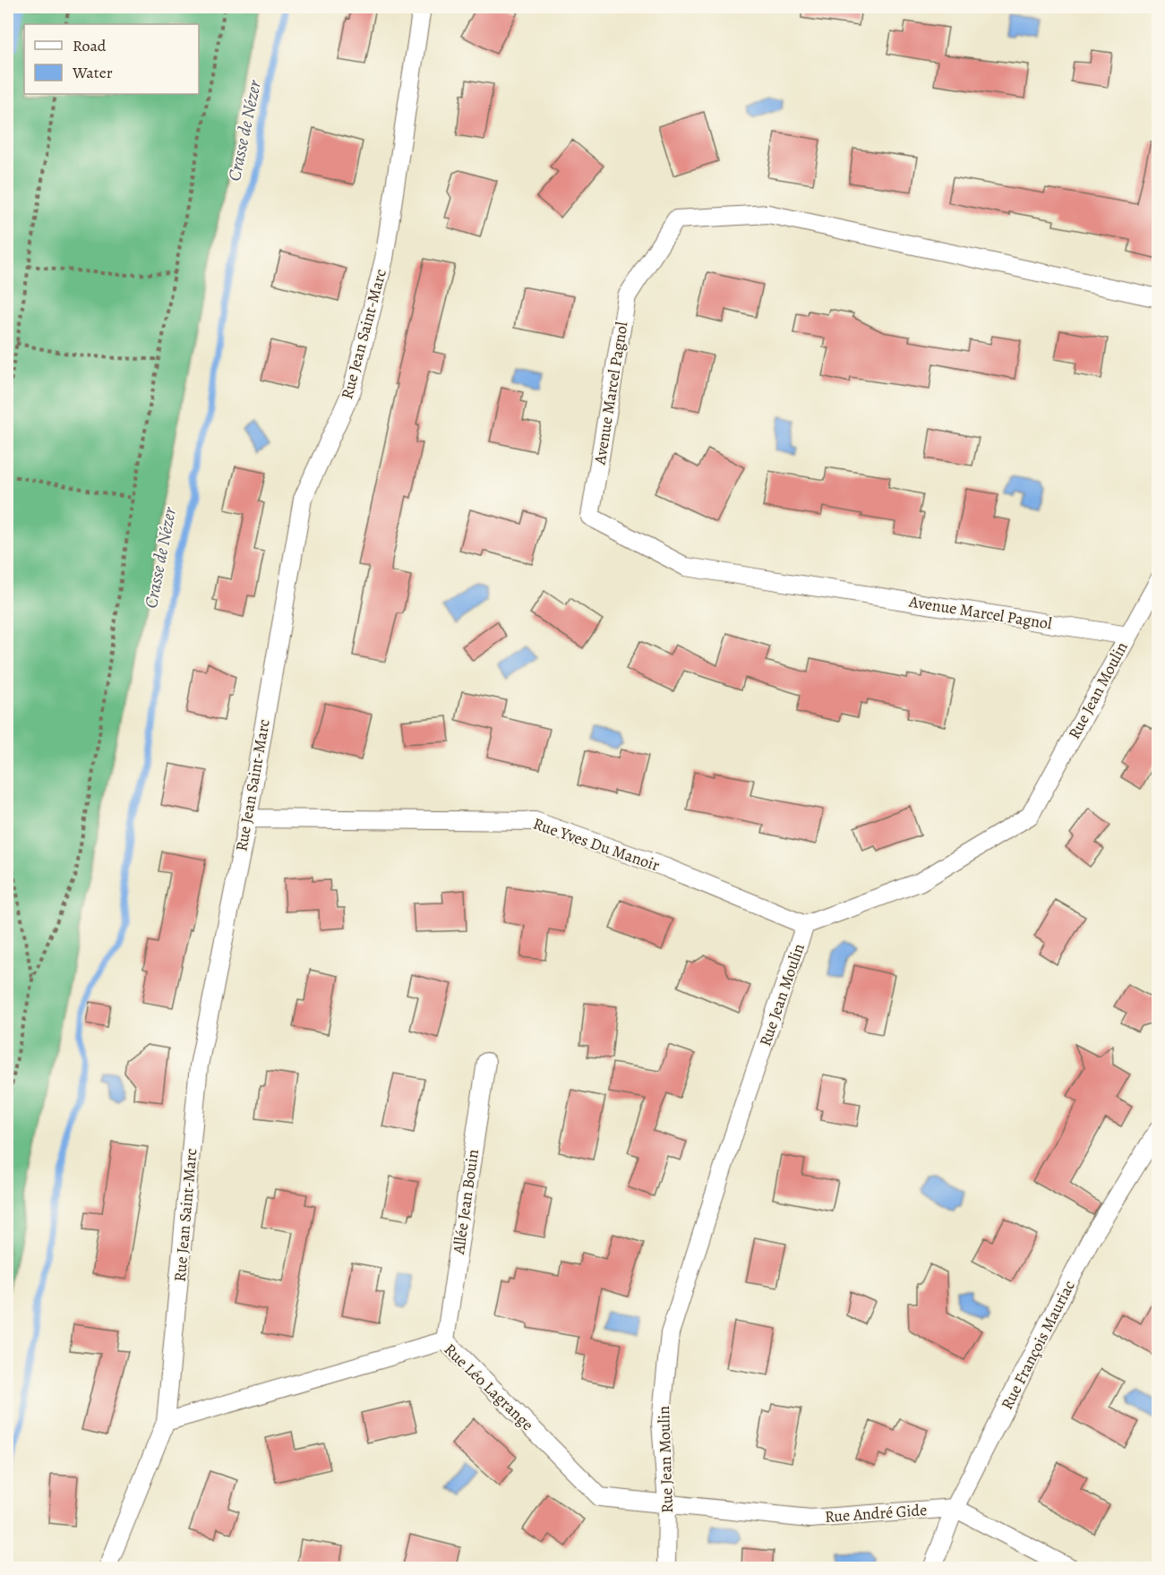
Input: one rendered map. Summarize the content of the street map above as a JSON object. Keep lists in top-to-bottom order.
{
  "streets": {
    "street": [
      "Rue Jean Saint-Marc",
      "Avenue Marcel Pagnol",
      "Rue Jean Moulin",
      "Rue Yves Du Manoir",
      "Allée Jean Bouin",
      "Rue François Mauriac",
      "Rue Léo Lagrange",
      "Rue André Gide"
    ]
  },
  "crossings": [
    ["Rue Jean Saint-Marc", "Rue Yves Du Manoir"],
    ["Rue Jean Saint-Marc", "Rue Léo Lagrange"],
    ["Avenue Marcel Pagnol", "Rue Jean Moulin"],
    ["Rue Jean Moulin", "Rue Yves Du Manoir"],
    ["Rue Jean Moulin", "Rue Léo Lagrange"],
    ["Rue Jean Moulin", "Rue André Gide"],
    ["Allée Jean Bouin", "Rue Léo Lagrange"],
    ["Rue François Mauriac", "Rue André Gide"],
    ["Rue Léo Lagrange", "Rue André Gide"]
  ],
  "water": ["Crasse de Nézer"],
  "legend": ["Road", "Water"]
}
